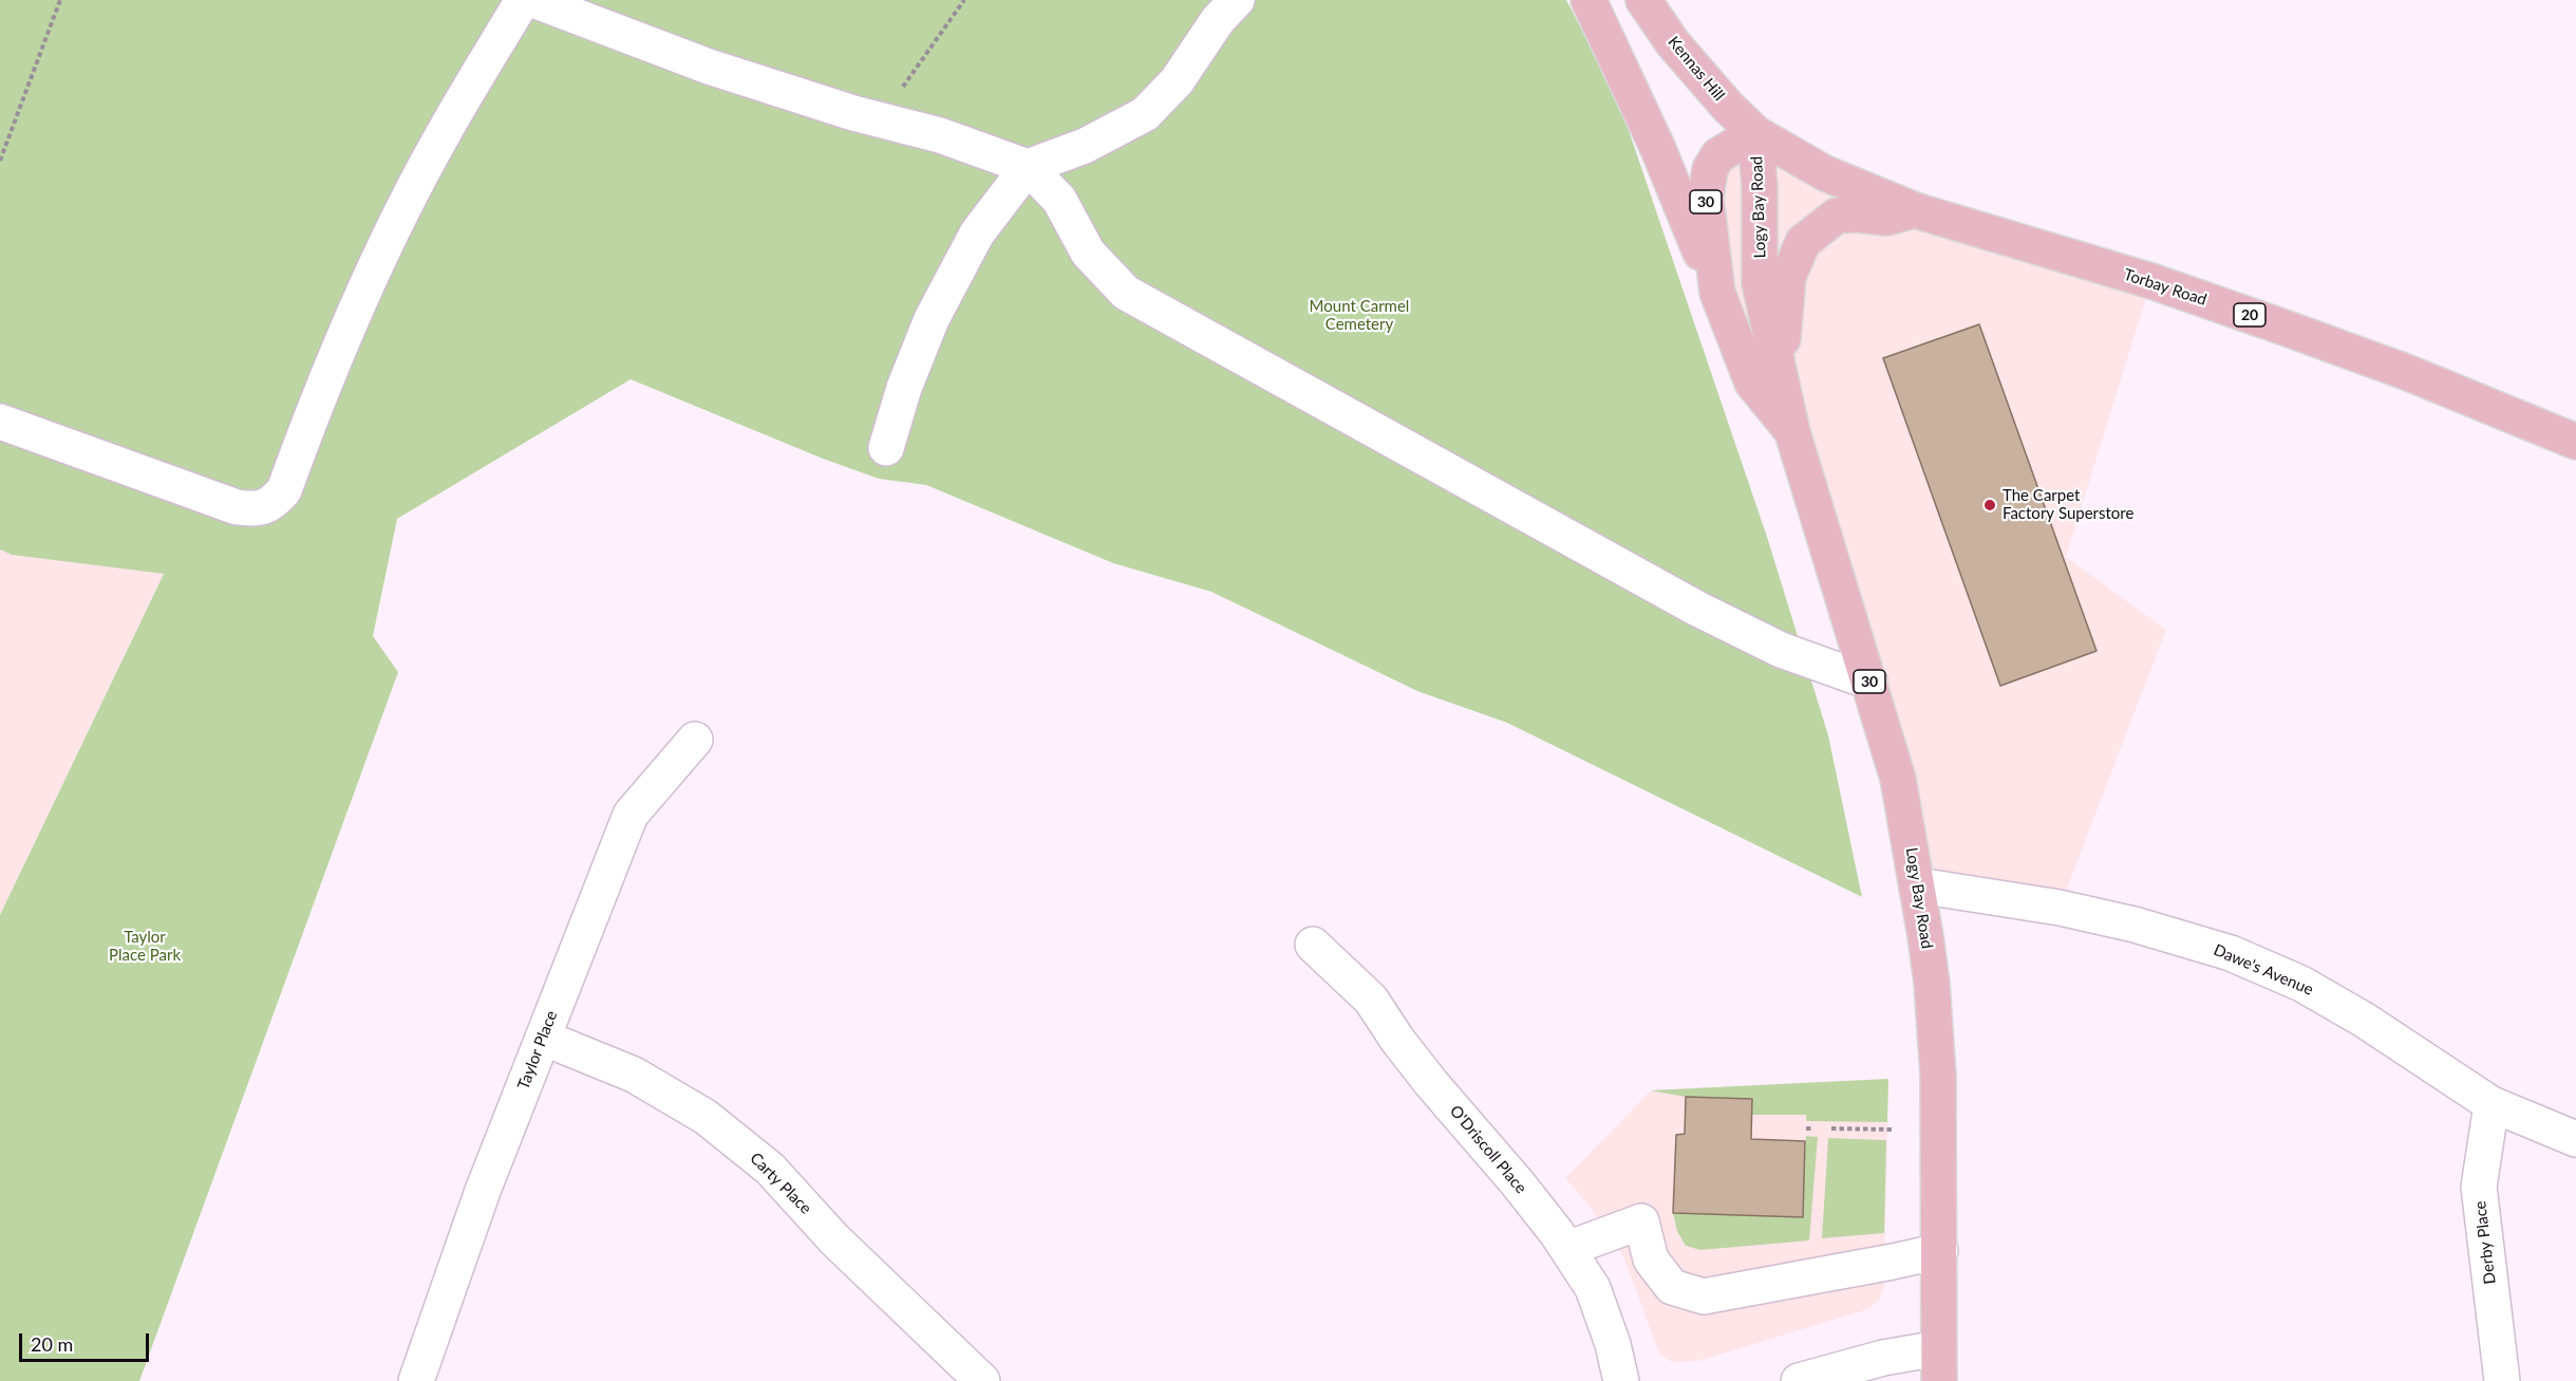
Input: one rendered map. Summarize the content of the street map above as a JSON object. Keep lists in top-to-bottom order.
{
  "streets": {
    "main road": [
      "Kennas Hill",
      "30",
      "Logy Bay Road",
      "Torbay Road",
      "20"
    ],
    "street": [
      "Dawe's Avenue",
      "Taylor Place",
      "O'Driscoll Place",
      "Carty Place",
      "Derby Place"
    ]
  },
  "crossings": [
    ["Kennas Hill", "Logy Bay Road"],
    ["Kennas Hill", "Torbay Road"],
    ["Logy Bay Road", "Torbay Road"],
    ["Logy Bay Road", "Dawe's Avenue"],
    ["Dawe's Avenue", "Derby Place"],
    ["Taylor Place", "Carty Place"]
  ],
  "parks": ["Mount Carmel Cemetery", "Taylor Place Park"],
  "places": ["The Carpet Factory Superstore"],
  "scale_bar": "20 m"
}
